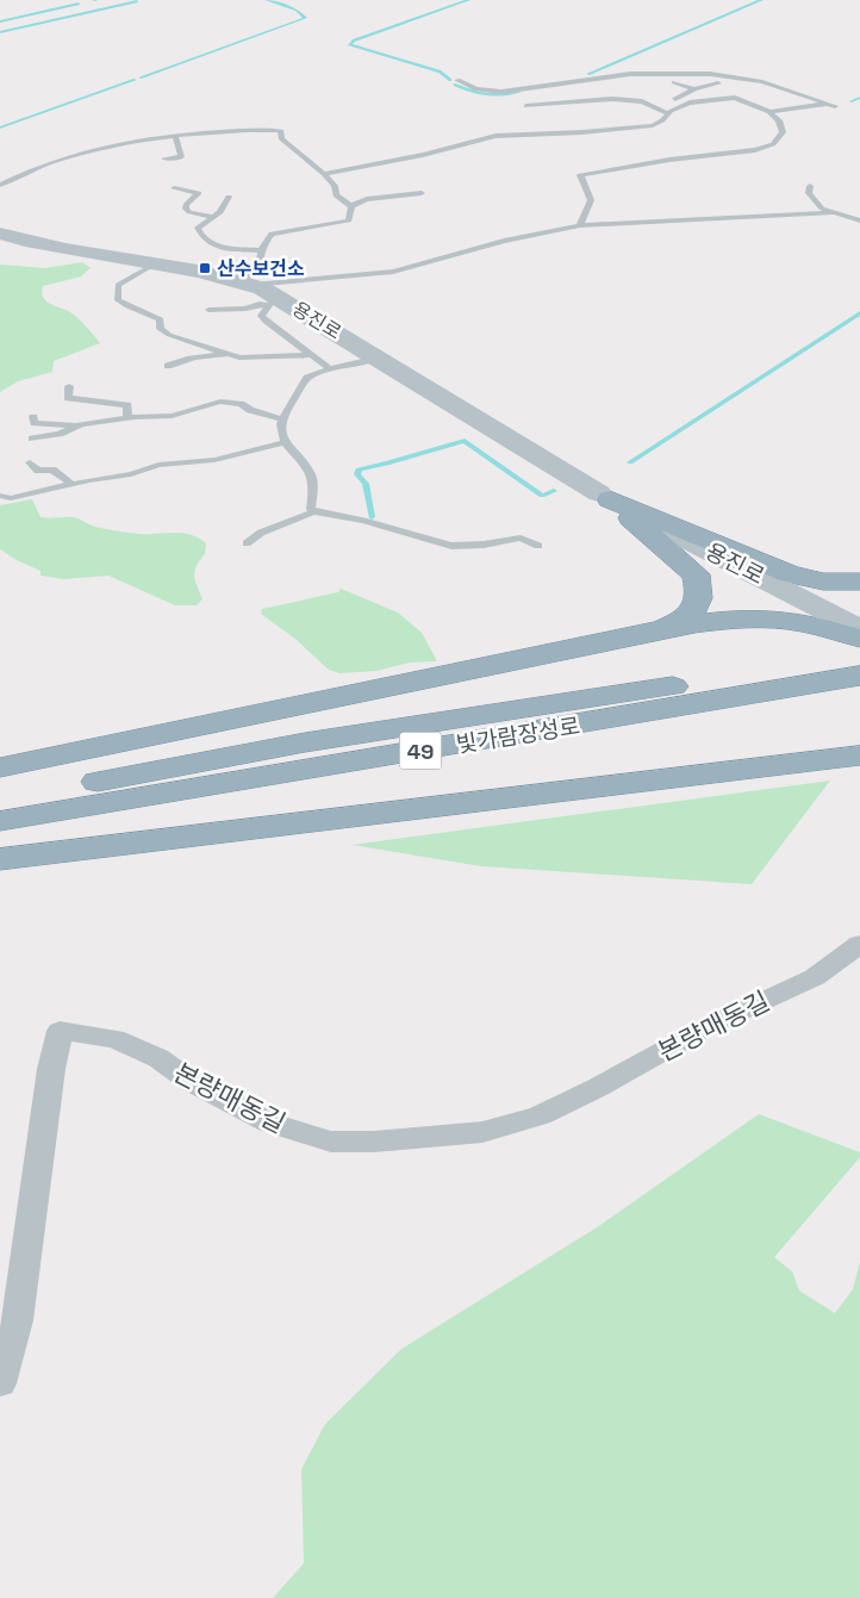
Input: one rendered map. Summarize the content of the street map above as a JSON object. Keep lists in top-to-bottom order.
{
  "streets": {
    "highway": ["빛가람장성로", "49"],
    "main road": ["용진로"],
    "street": ["본량매동길"]
  },
  "places": {
    "transit": ["산수보건소"]
  }
}
